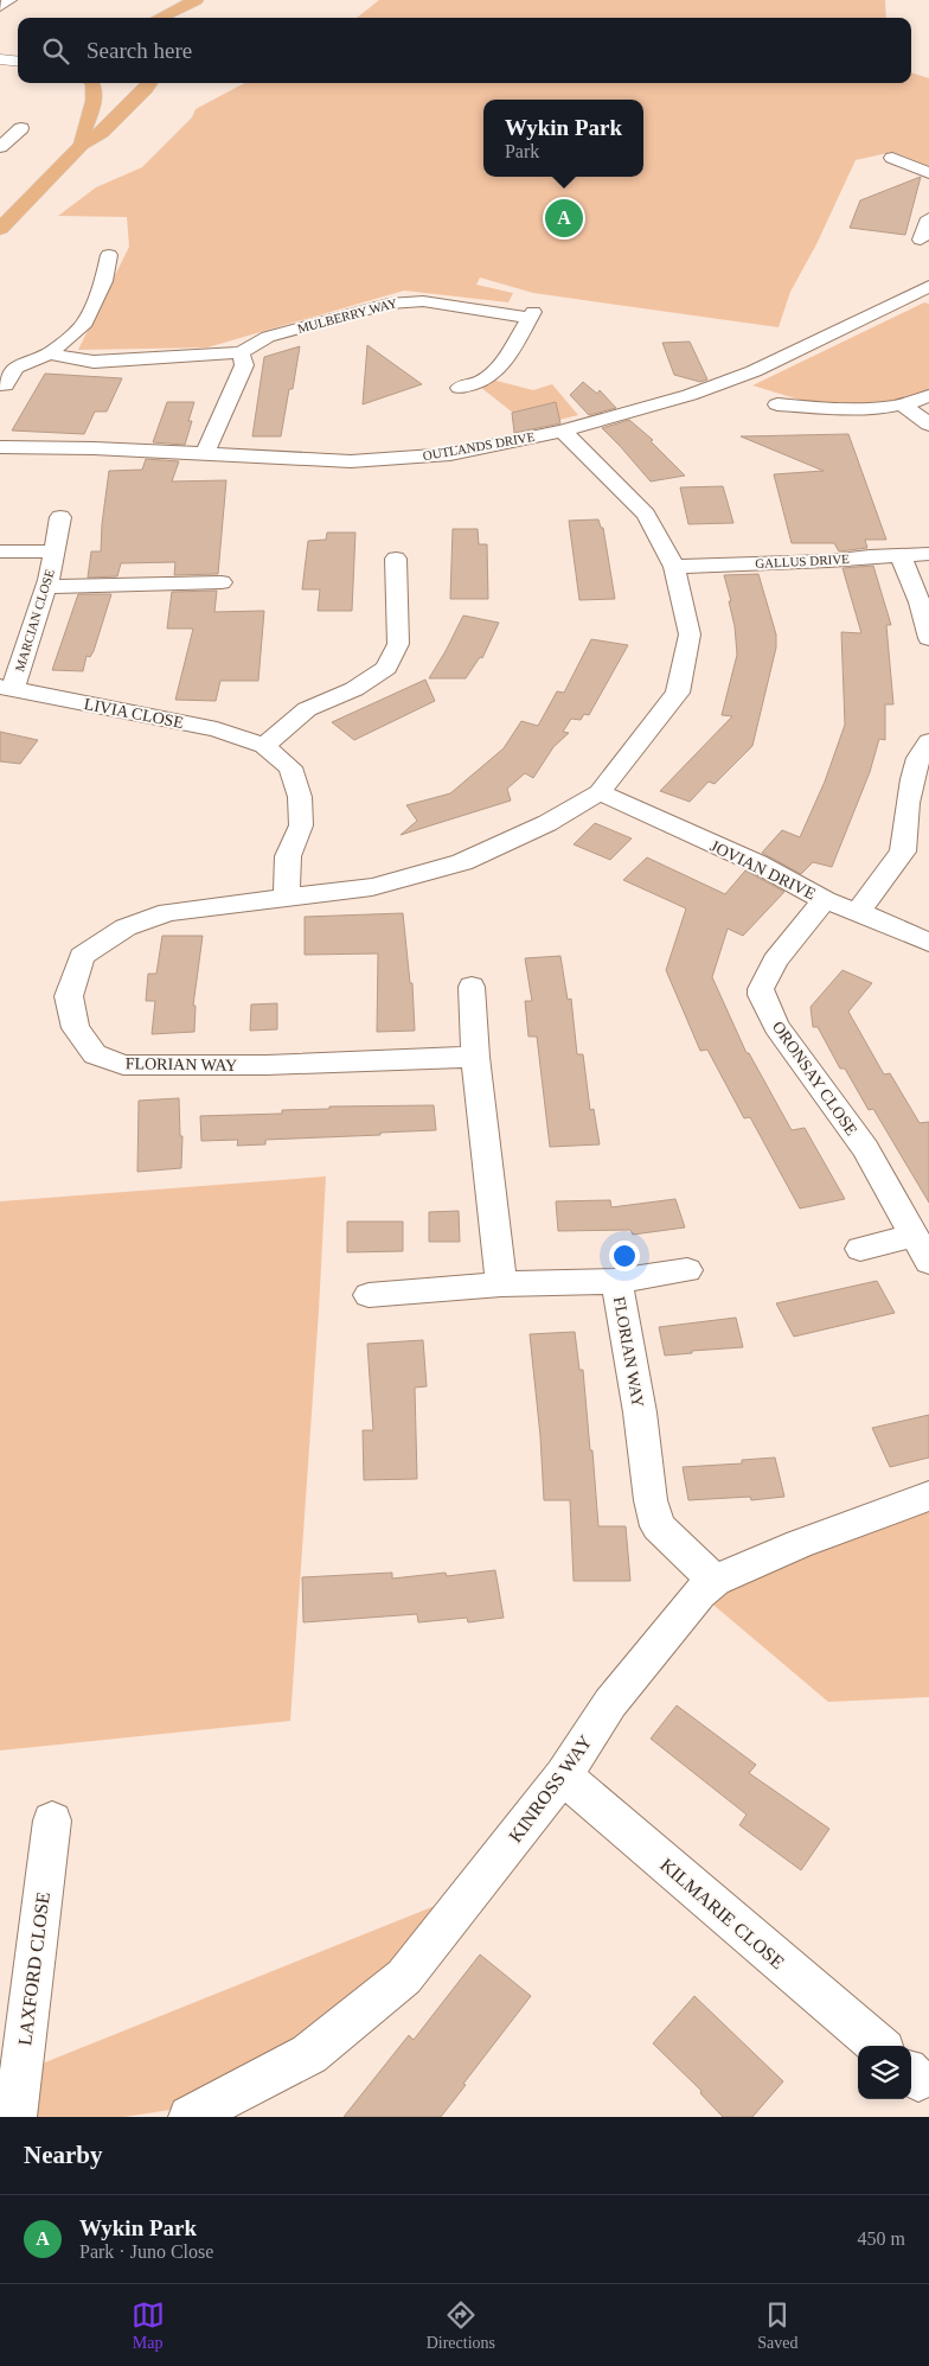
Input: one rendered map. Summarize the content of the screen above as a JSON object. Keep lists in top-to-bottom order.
{
  "streets": {
    "street": [
      "MULBERRY WAY",
      "OUTLANDS DRIVE",
      "GALLUS DRIVE",
      "MARCIAN CLOSE",
      "LIVIA CLOSE",
      "JOVIAN DRIVE",
      "FLORIAN WAY",
      "ORONSAY CLOSE",
      "KINROSS WAY",
      "KILMARIE CLOSE",
      "LAXFORD CLOSE"
    ]
  },
  "crossings": [
    ["OUTLANDS DRIVE", "FLORIAN WAY"],
    ["GALLUS DRIVE", "FLORIAN WAY"],
    ["MARCIAN CLOSE", "LIVIA CLOSE"],
    ["LIVIA CLOSE", "FLORIAN WAY"],
    ["JOVIAN DRIVE", "FLORIAN WAY"],
    ["JOVIAN DRIVE", "ORONSAY CLOSE"],
    ["FLORIAN WAY", "KINROSS WAY"],
    ["KINROSS WAY", "KILMARIE CLOSE"]
  ],
  "page": {
    "search": "Search here",
    "popup": ["Wykin Park", "Park"],
    "pins": "A",
    "heading": "Nearby",
    "list": [
      {
        "mark": "A",
        "name": "Wykin Park",
        "note": "Park · Juno Close",
        "value": "450 m"
      }
    ],
    "nav": ["Map", "Directions", "Saved"]
  }
}
